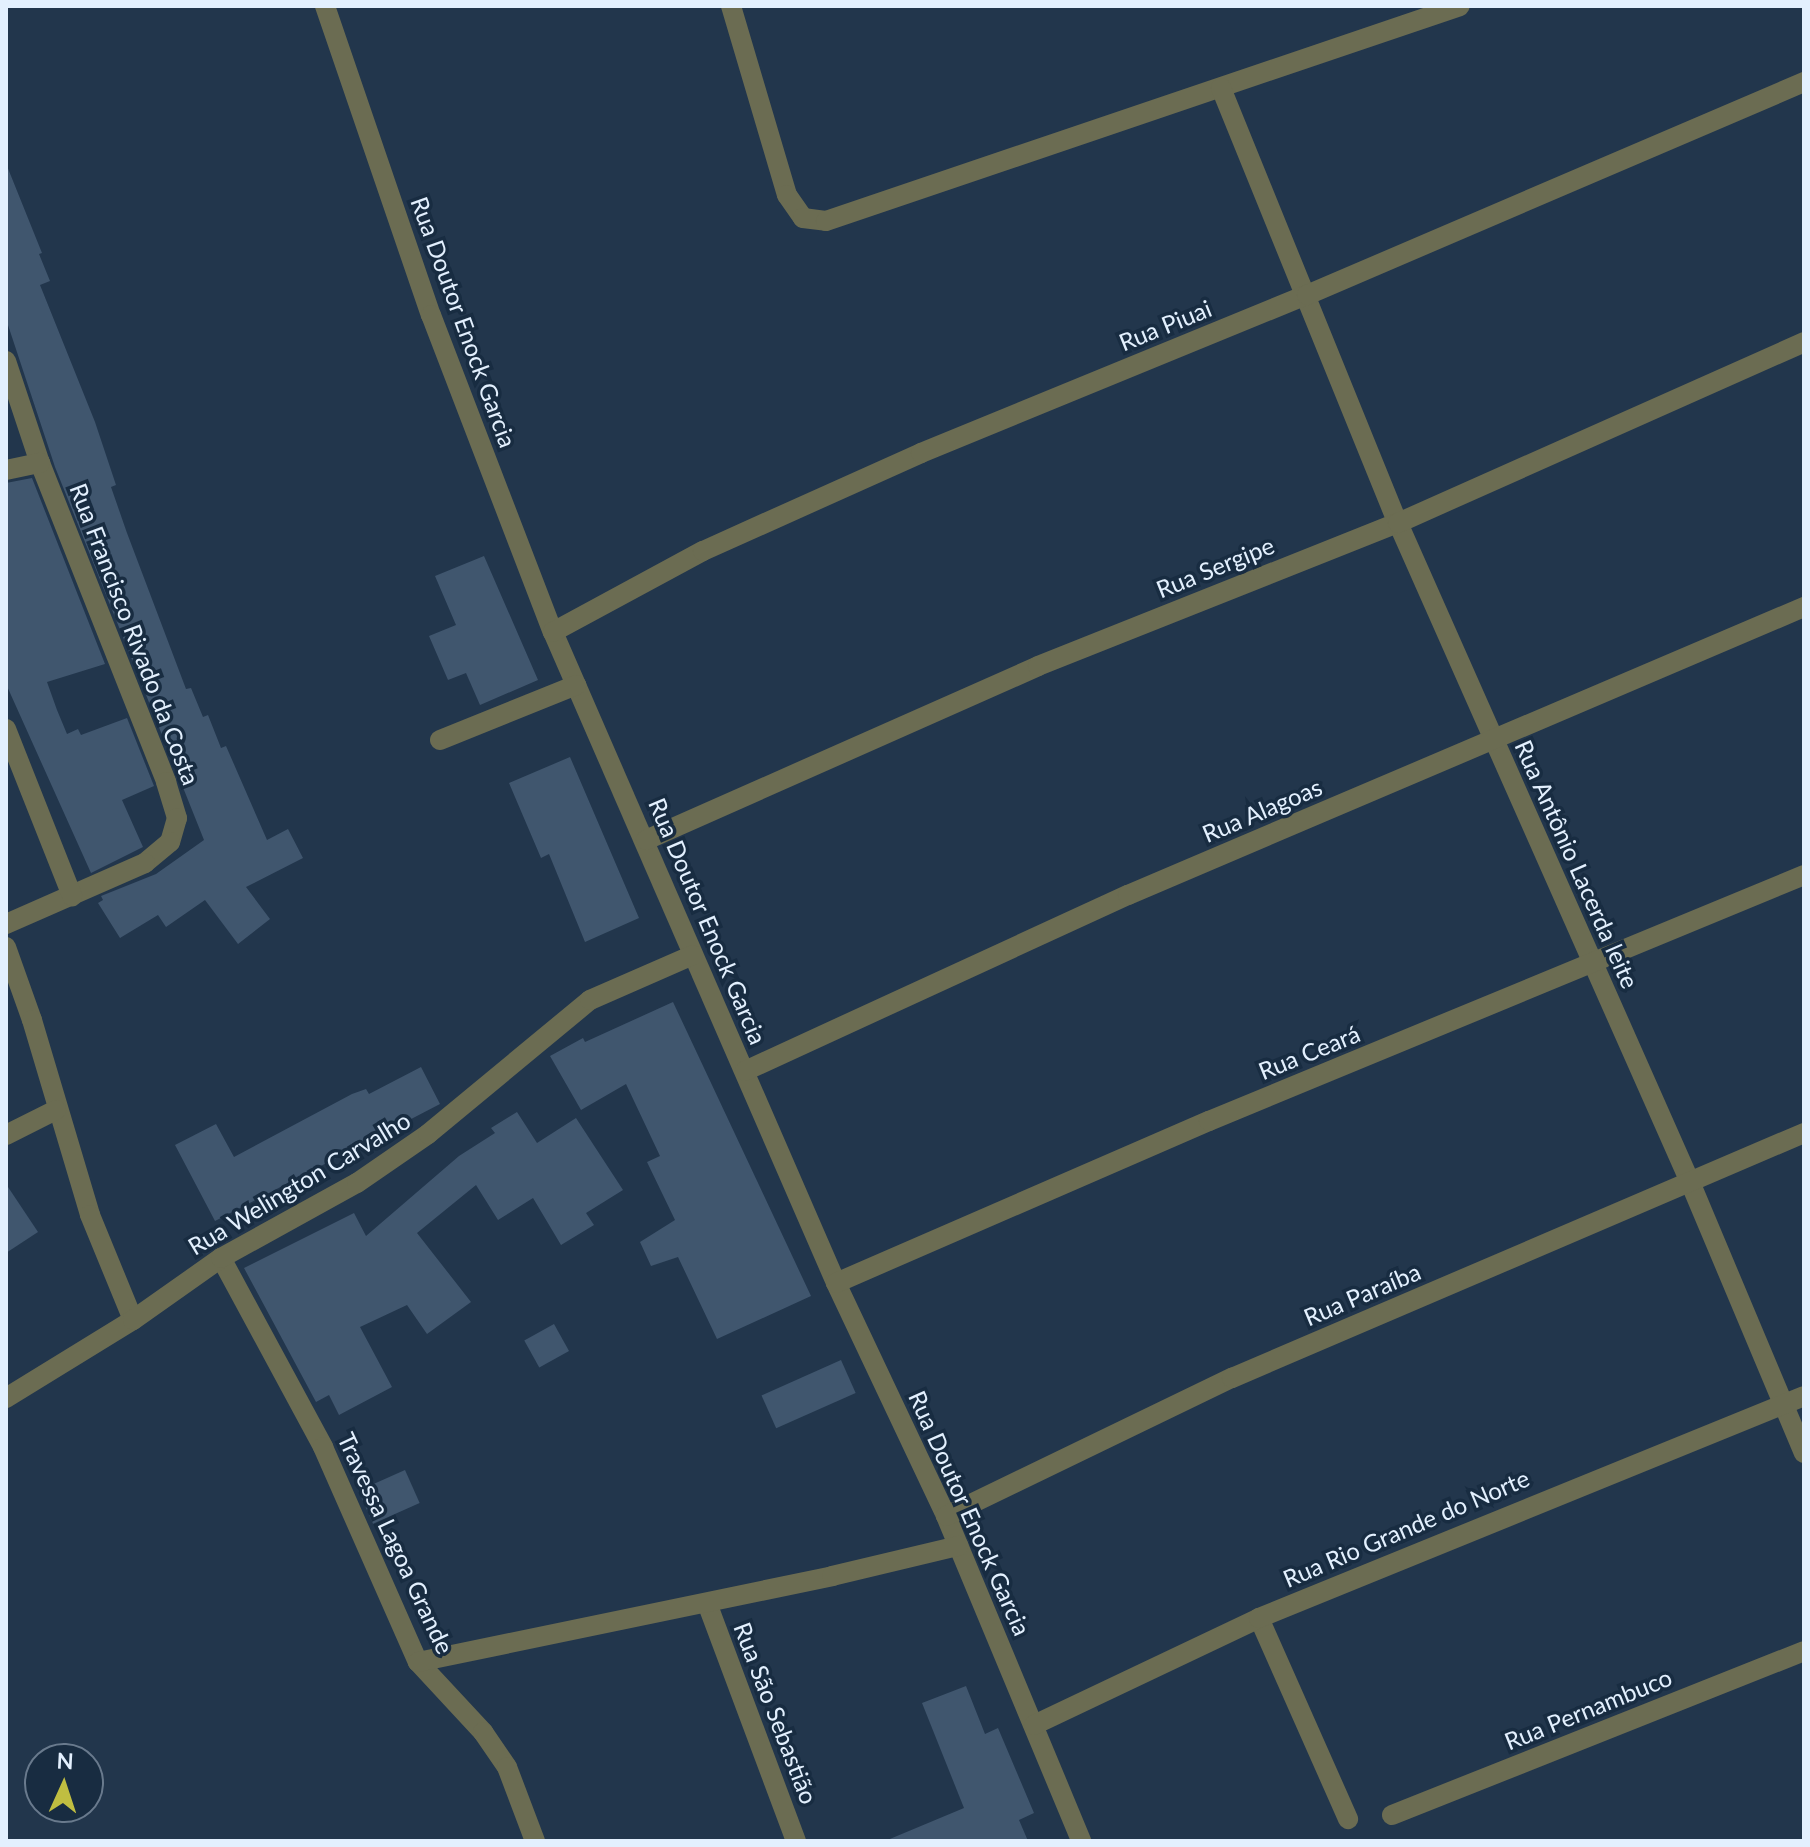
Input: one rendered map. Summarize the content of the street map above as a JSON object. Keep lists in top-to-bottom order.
{
  "streets": {
    "street": [
      "Rua Doutor Enock Garcia",
      "Rua Piuai",
      "Rua Sergipe",
      "Rua Francisco Rivado da Costa",
      "Rua Alagoas",
      "Rua Antônio Lacerda leite",
      "Rua Ceará",
      "Rua Welington Carvalho",
      "Rua Paraíba",
      "Rua Rio Grande do Norte",
      "Travessa Lagoa Grande",
      "Rua Pernambuco",
      "Rua São Sebastião"
    ]
  },
  "crossings": [
    ["Rua Doutor Enock Garcia", "Rua Piuai"],
    ["Rua Doutor Enock Garcia", "Rua Sergipe"],
    ["Rua Doutor Enock Garcia", "Rua Alagoas"],
    ["Rua Doutor Enock Garcia", "Rua Ceará"],
    ["Rua Doutor Enock Garcia", "Rua Welington Carvalho"],
    ["Rua Doutor Enock Garcia", "Rua Paraíba"],
    ["Rua Doutor Enock Garcia", "Rua Rio Grande do Norte"],
    ["Rua Piuai", "Rua Antônio Lacerda leite"],
    ["Rua Sergipe", "Rua Antônio Lacerda leite"],
    ["Rua Alagoas", "Rua Antônio Lacerda leite"],
    ["Rua Antônio Lacerda leite", "Rua Ceará"],
    ["Rua Antônio Lacerda leite", "Rua Paraíba"],
    ["Rua Antônio Lacerda leite", "Rua Rio Grande do Norte"],
    ["Rua Welington Carvalho", "Travessa Lagoa Grande"]
  ],
  "north": "top"
}
